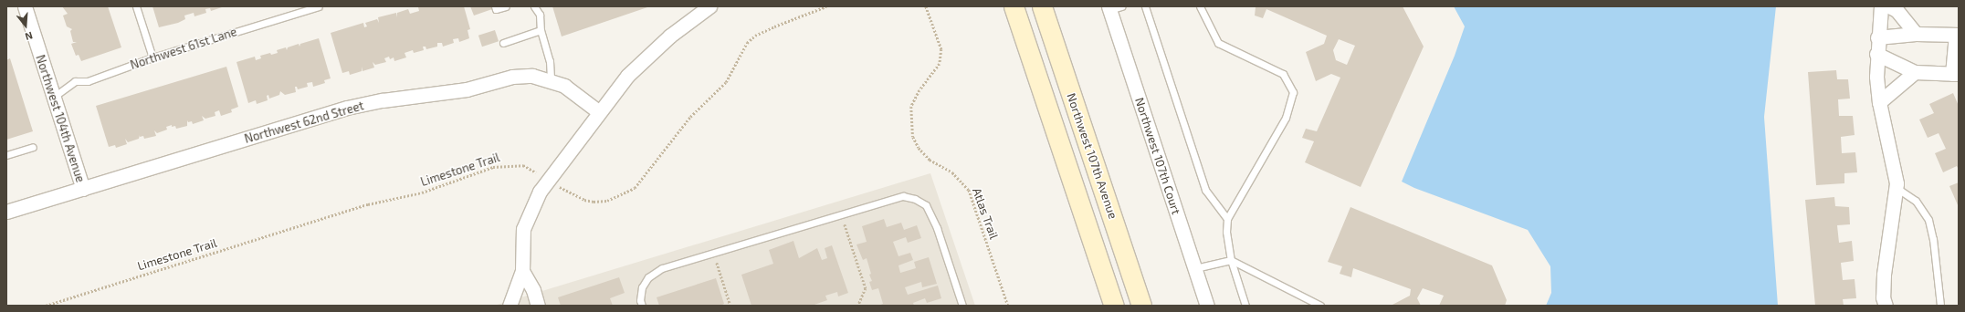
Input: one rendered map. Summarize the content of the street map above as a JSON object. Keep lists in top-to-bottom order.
{
  "streets": {
    "main road": ["Northwest 107th Avenue"],
    "street": ["Northwest 104th Avenue", "Northwest 62nd Street", "Northwest 107th Court"],
    "lane": ["Northwest 61st Lane"],
    "path": ["Limestone Trail", "Atlas Trail"]
  },
  "crossings": [
    ["Northwest 61st Lane", "Northwest 104th Avenue"],
    ["Northwest 104th Avenue", "Northwest 62nd Street"]
  ],
  "north": "bottom"
}
